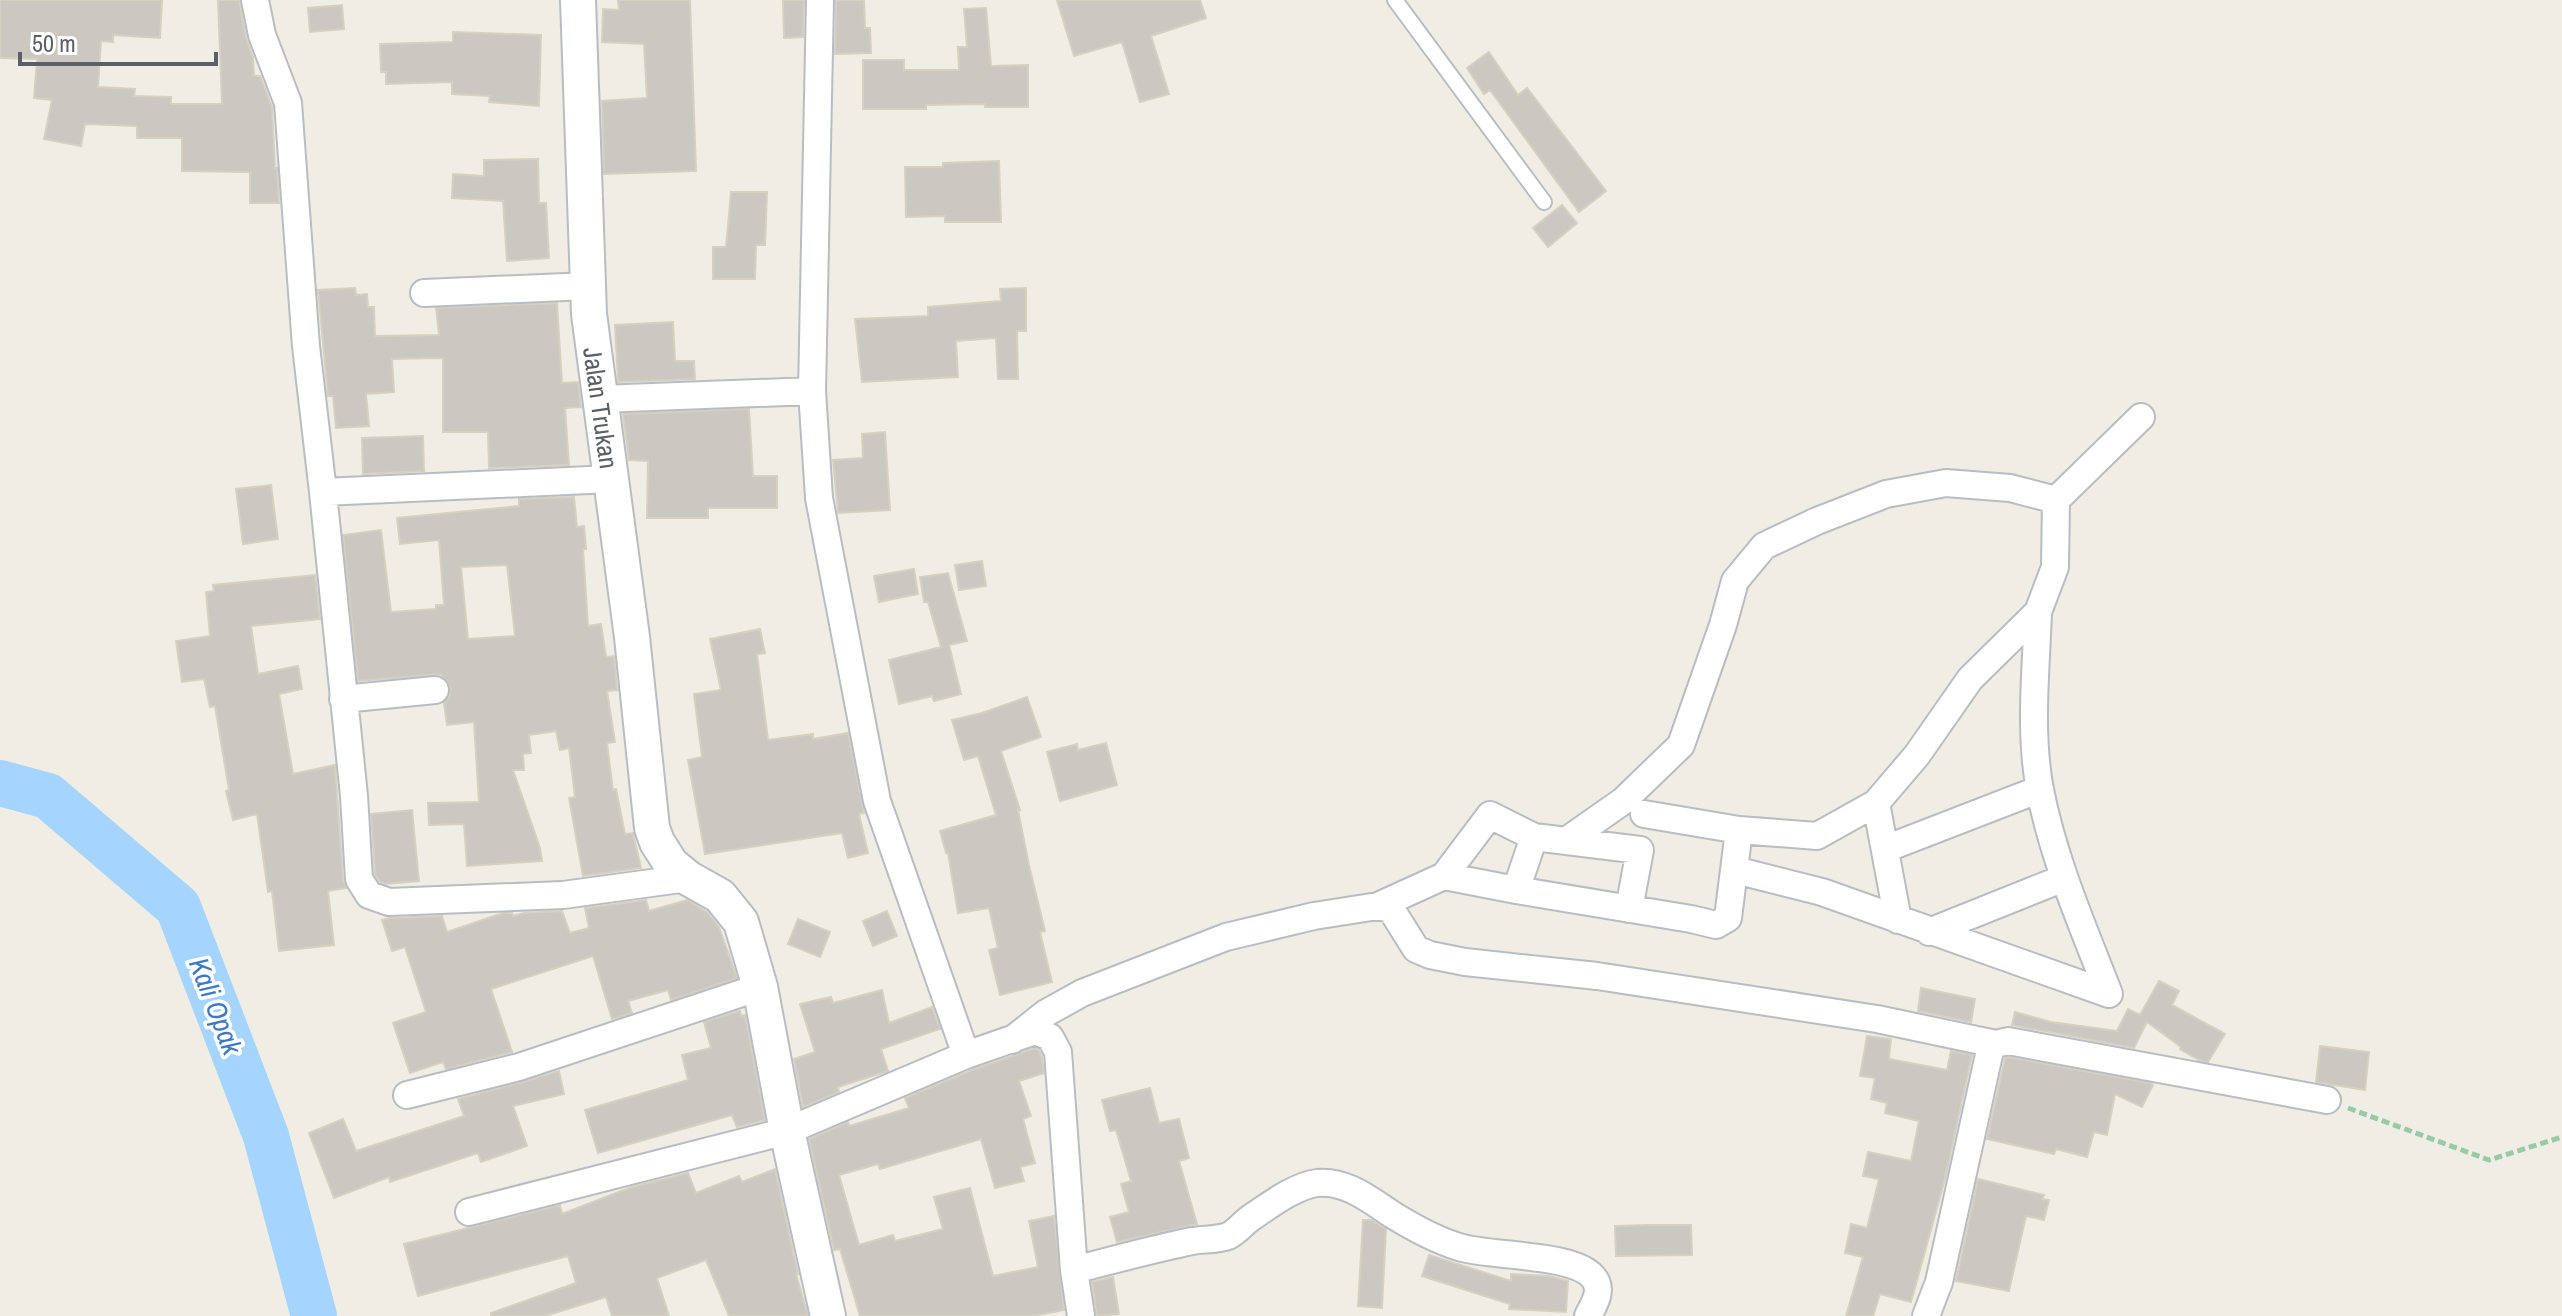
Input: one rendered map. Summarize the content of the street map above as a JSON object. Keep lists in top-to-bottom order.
{
  "streets": {
    "street": ["Jalan Trukan"]
  },
  "water": ["Kali Opak"],
  "scale_bar": "50 m"
}
